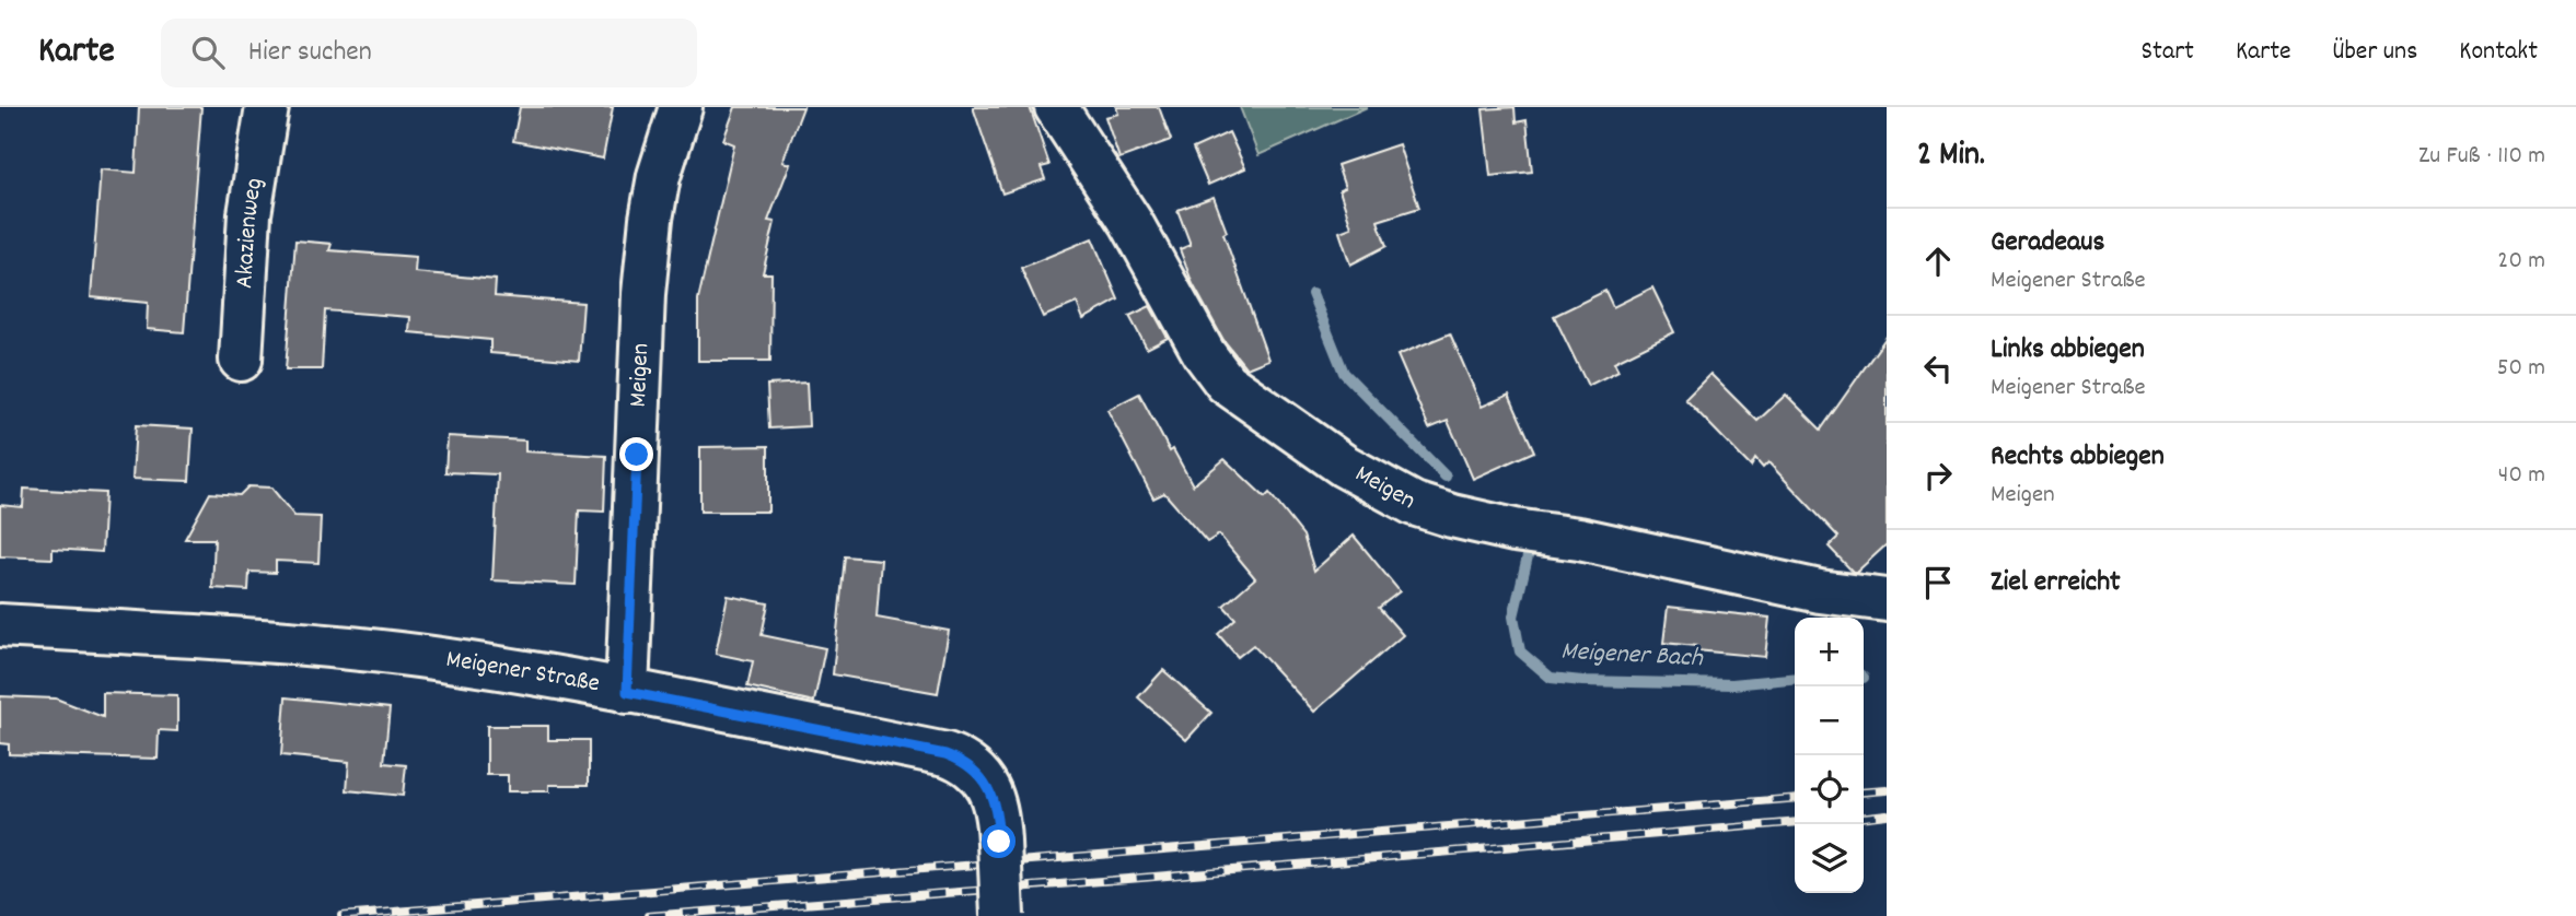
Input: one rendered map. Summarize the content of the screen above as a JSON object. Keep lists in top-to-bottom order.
{
  "streets": {
    "street": ["Akazienweg", "Meigen", "Meigener Straße"]
  },
  "crossings": [
    ["Meigen", "Meigener Straße"]
  ],
  "water": ["Meigener Bach"],
  "page": {
    "header": "Karte",
    "search": "Hier suchen",
    "nav": [
      "Start",
      "Karte",
      "Über uns",
      "Kontakt"
    ],
    "heading": ["2 Min.", "Zu Fuß · 110 m"],
    "list": [
      ["Geradeaus", "Meigener Straße", "20 m"],
      ["Links abbiegen", "Meigener Straße", "50 m"],
      ["Rechts abbiegen", "Meigen", "40 m"],
      "Ziel erreicht"
    ],
    "map_buttons": ["+", "−"]
  }
}
